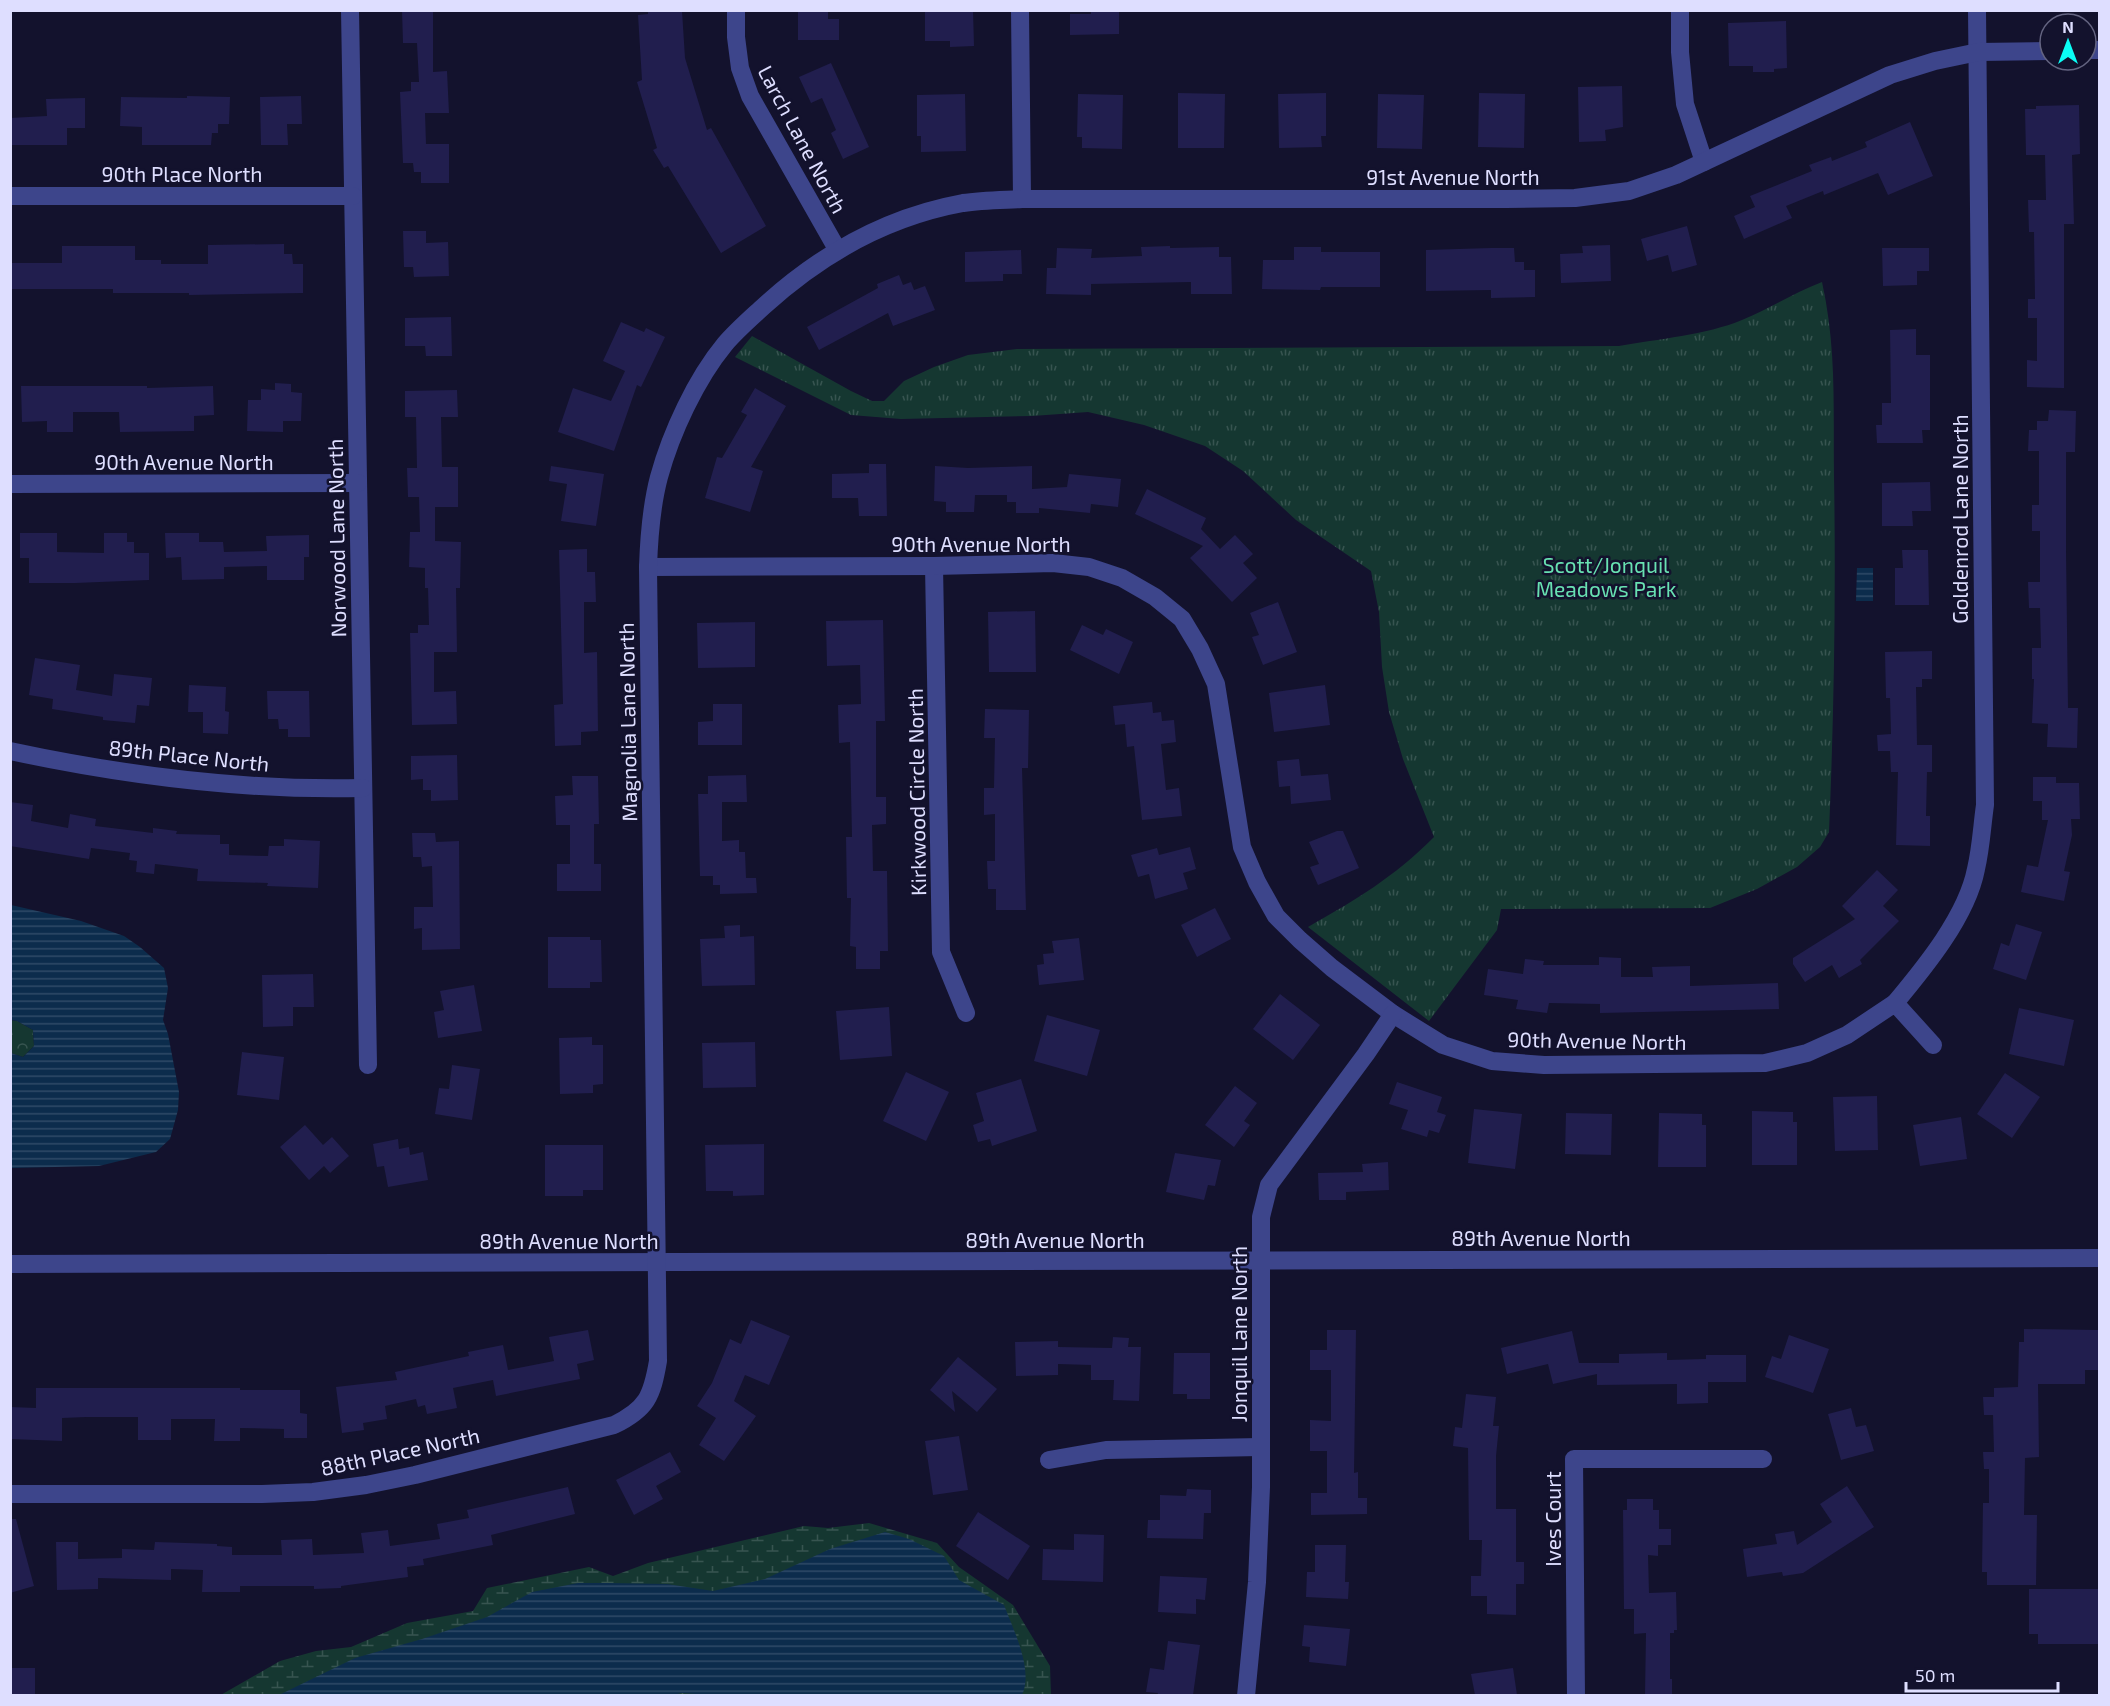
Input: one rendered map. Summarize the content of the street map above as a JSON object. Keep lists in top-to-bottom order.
{
  "streets": {
    "street": [
      "Larch Lane North",
      "90th Place North",
      "91st Avenue North",
      "90th Avenue North",
      "Goldenrod Lane North",
      "Norwood Lane North",
      "Magnolia Lane North",
      "89th Place North",
      "Kirkwood Circle North",
      "89th Avenue North",
      "Jonquil Lane North",
      "88th Place North",
      "Ives Court"
    ]
  },
  "crossings": [
    ["Larch Lane North", "91st Avenue North"],
    ["Larch Lane North", "Magnolia Lane North"],
    ["90th Place North", "Norwood Lane North"],
    ["91st Avenue North", "Goldenrod Lane North"],
    ["91st Avenue North", "Magnolia Lane North"],
    ["90th Avenue North", "Goldenrod Lane North"],
    ["90th Avenue North", "Norwood Lane North"],
    ["90th Avenue North", "Magnolia Lane North"],
    ["90th Avenue North", "Kirkwood Circle North"],
    ["90th Avenue North", "Jonquil Lane North"],
    ["Norwood Lane North", "89th Place North"],
    ["Magnolia Lane North", "89th Avenue North"],
    ["Magnolia Lane North", "88th Place North"],
    ["89th Avenue North", "Jonquil Lane North"],
    ["89th Avenue North", "88th Place North"]
  ],
  "parks": ["Scott/Jonquil Meadows Park"],
  "scale_bar": "50 m",
  "north": "top"
}
